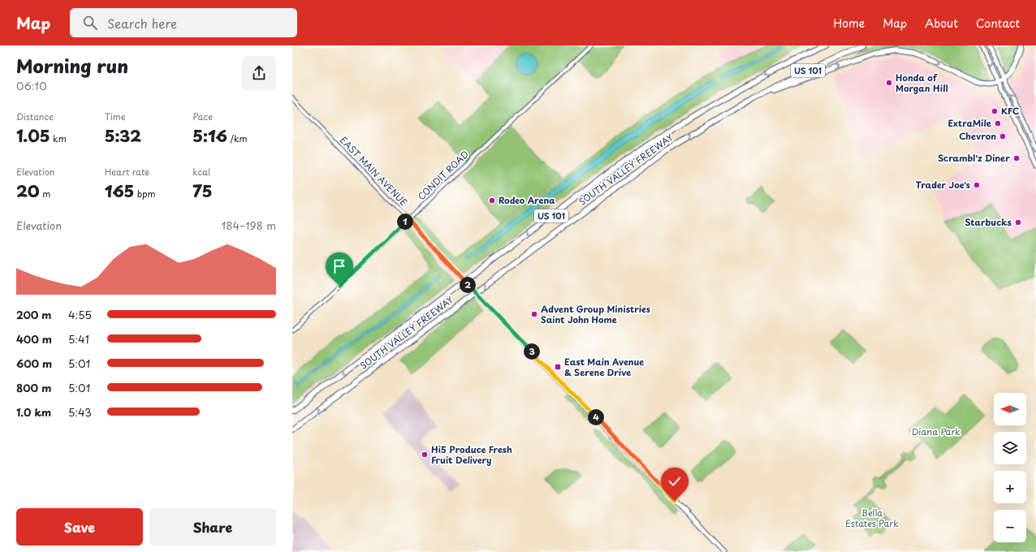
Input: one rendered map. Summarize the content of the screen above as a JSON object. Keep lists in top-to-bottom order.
{
  "streets": {
    "highway": ["US 101", "SOUTH VALLEY FREEWAY"],
    "main road": ["EAST MAIN AVENUE"],
    "street": ["CONDIT ROAD"]
  },
  "crossings": [
    ["EAST MAIN AVENUE", "CONDIT ROAD"]
  ],
  "parks": ["Diana Park", "Bella Estates Park"],
  "places": {
    "other": [
      "Honda of Morgan Hill",
      "KFC",
      "ExtraMile",
      "Chevron",
      "Scrambl'z Diner",
      "Trader Joe's",
      "Rodeo Arena",
      "Starbucks",
      "Advent Group Ministries Saint John Home",
      "Hi5 Produce Fresh Fruit Delivery"
    ],
    "transit": ["East Main Avenue & Serene Drive"]
  },
  "north": "left",
  "page": {
    "header": "Map",
    "search": "Search here",
    "nav": [
      "Home",
      "Map",
      "About",
      "Contact"
    ],
    "heading": ["Morning run", "06:10"],
    "stats": [
      ["Distance", "1.05 km"],
      ["Time", "5:32"],
      ["Pace", "5:16 /km"],
      ["Elevation", "20 m"],
      ["Heart rate", "165 bpm"],
      ["kcal", "75"]
    ],
    "chart": ["Elevation", "184–198 m"],
    "pins": [
      "1",
      "2",
      "3",
      "4"
    ],
    "list": [
      {
        "name": "200 m",
        "note": "4:55"
      },
      {
        "name": "400 m",
        "note": "5:41"
      },
      {
        "name": "600 m",
        "note": "5:01"
      },
      {
        "name": "800 m",
        "note": "5:01"
      },
      {
        "name": "1.0 km",
        "note": "5:43"
      }
    ],
    "map_buttons": ["+", "−"],
    "buttons": ["Save", "Share"]
  }
}
